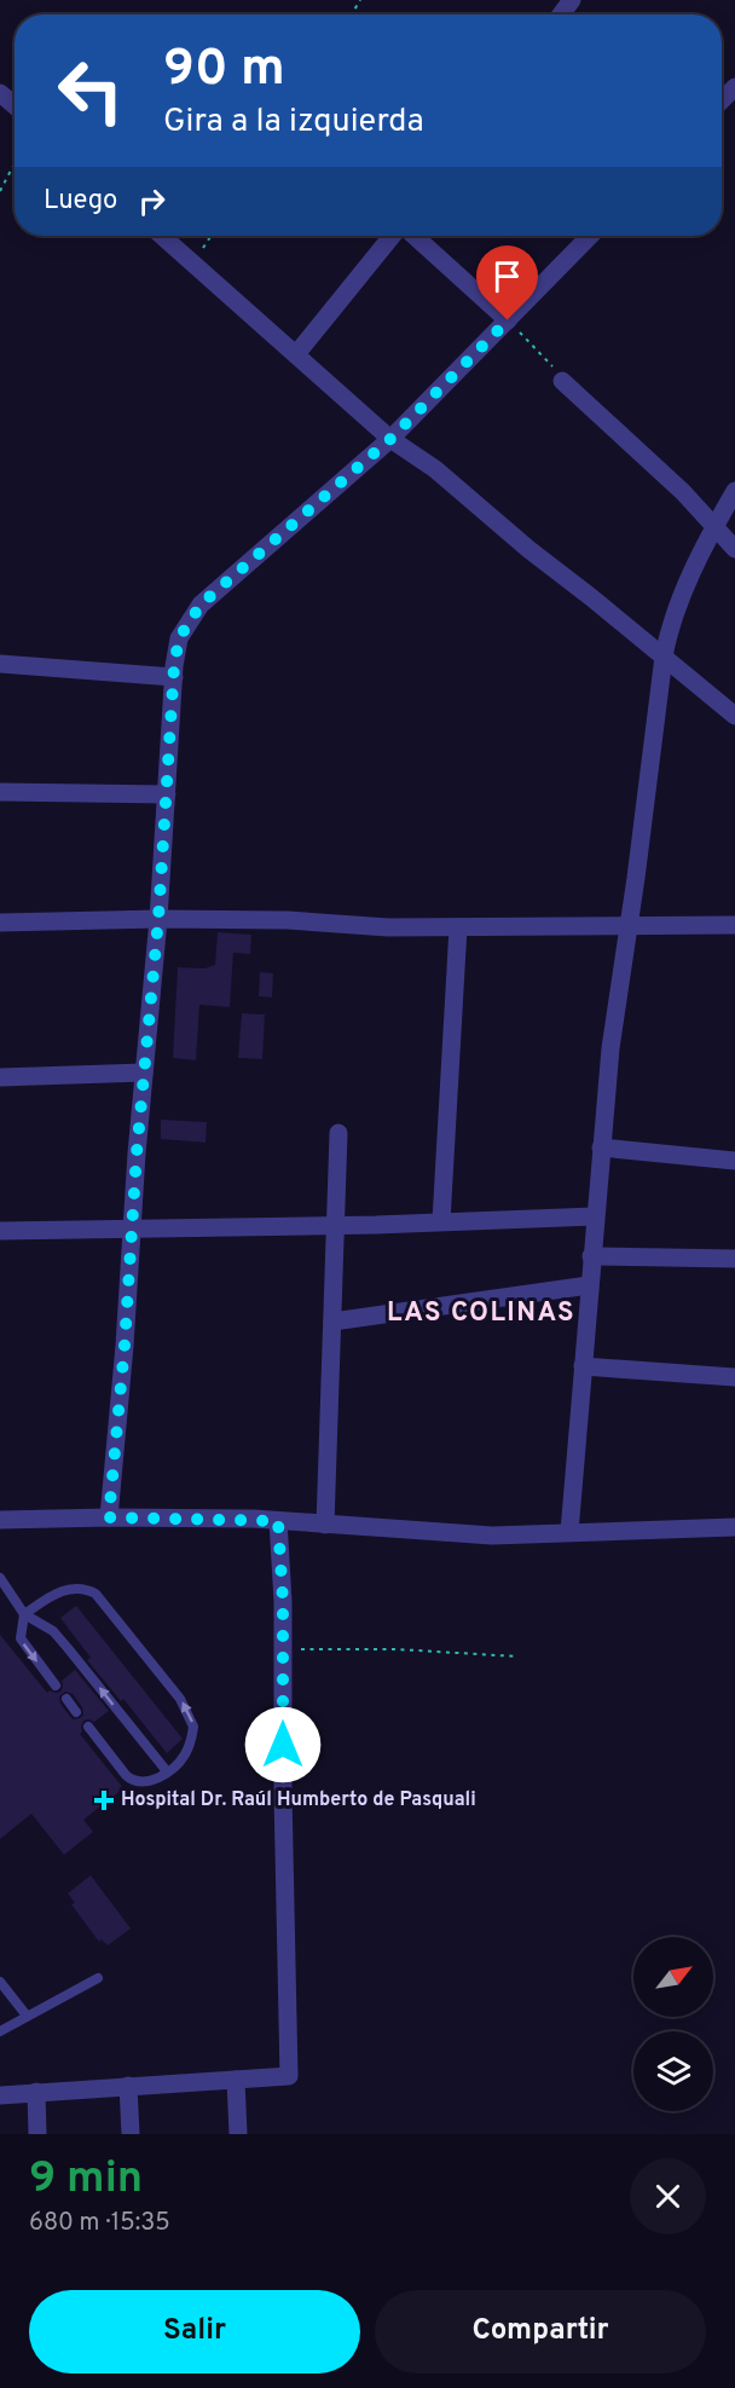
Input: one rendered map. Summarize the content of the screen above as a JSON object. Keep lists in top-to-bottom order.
{
  "districts": ["LAS COLINAS"],
  "places": {
    "health": ["Hospital Dr. Raúl Humberto de Pasquali"]
  },
  "north": "top right",
  "page": {
    "turn": ["90 m", "Gira a la izquierda"],
    "then": "Luego",
    "heading": ["9 min", "680 m · 15:35"],
    "buttons": ["Salir", "Compartir"]
  }
}
